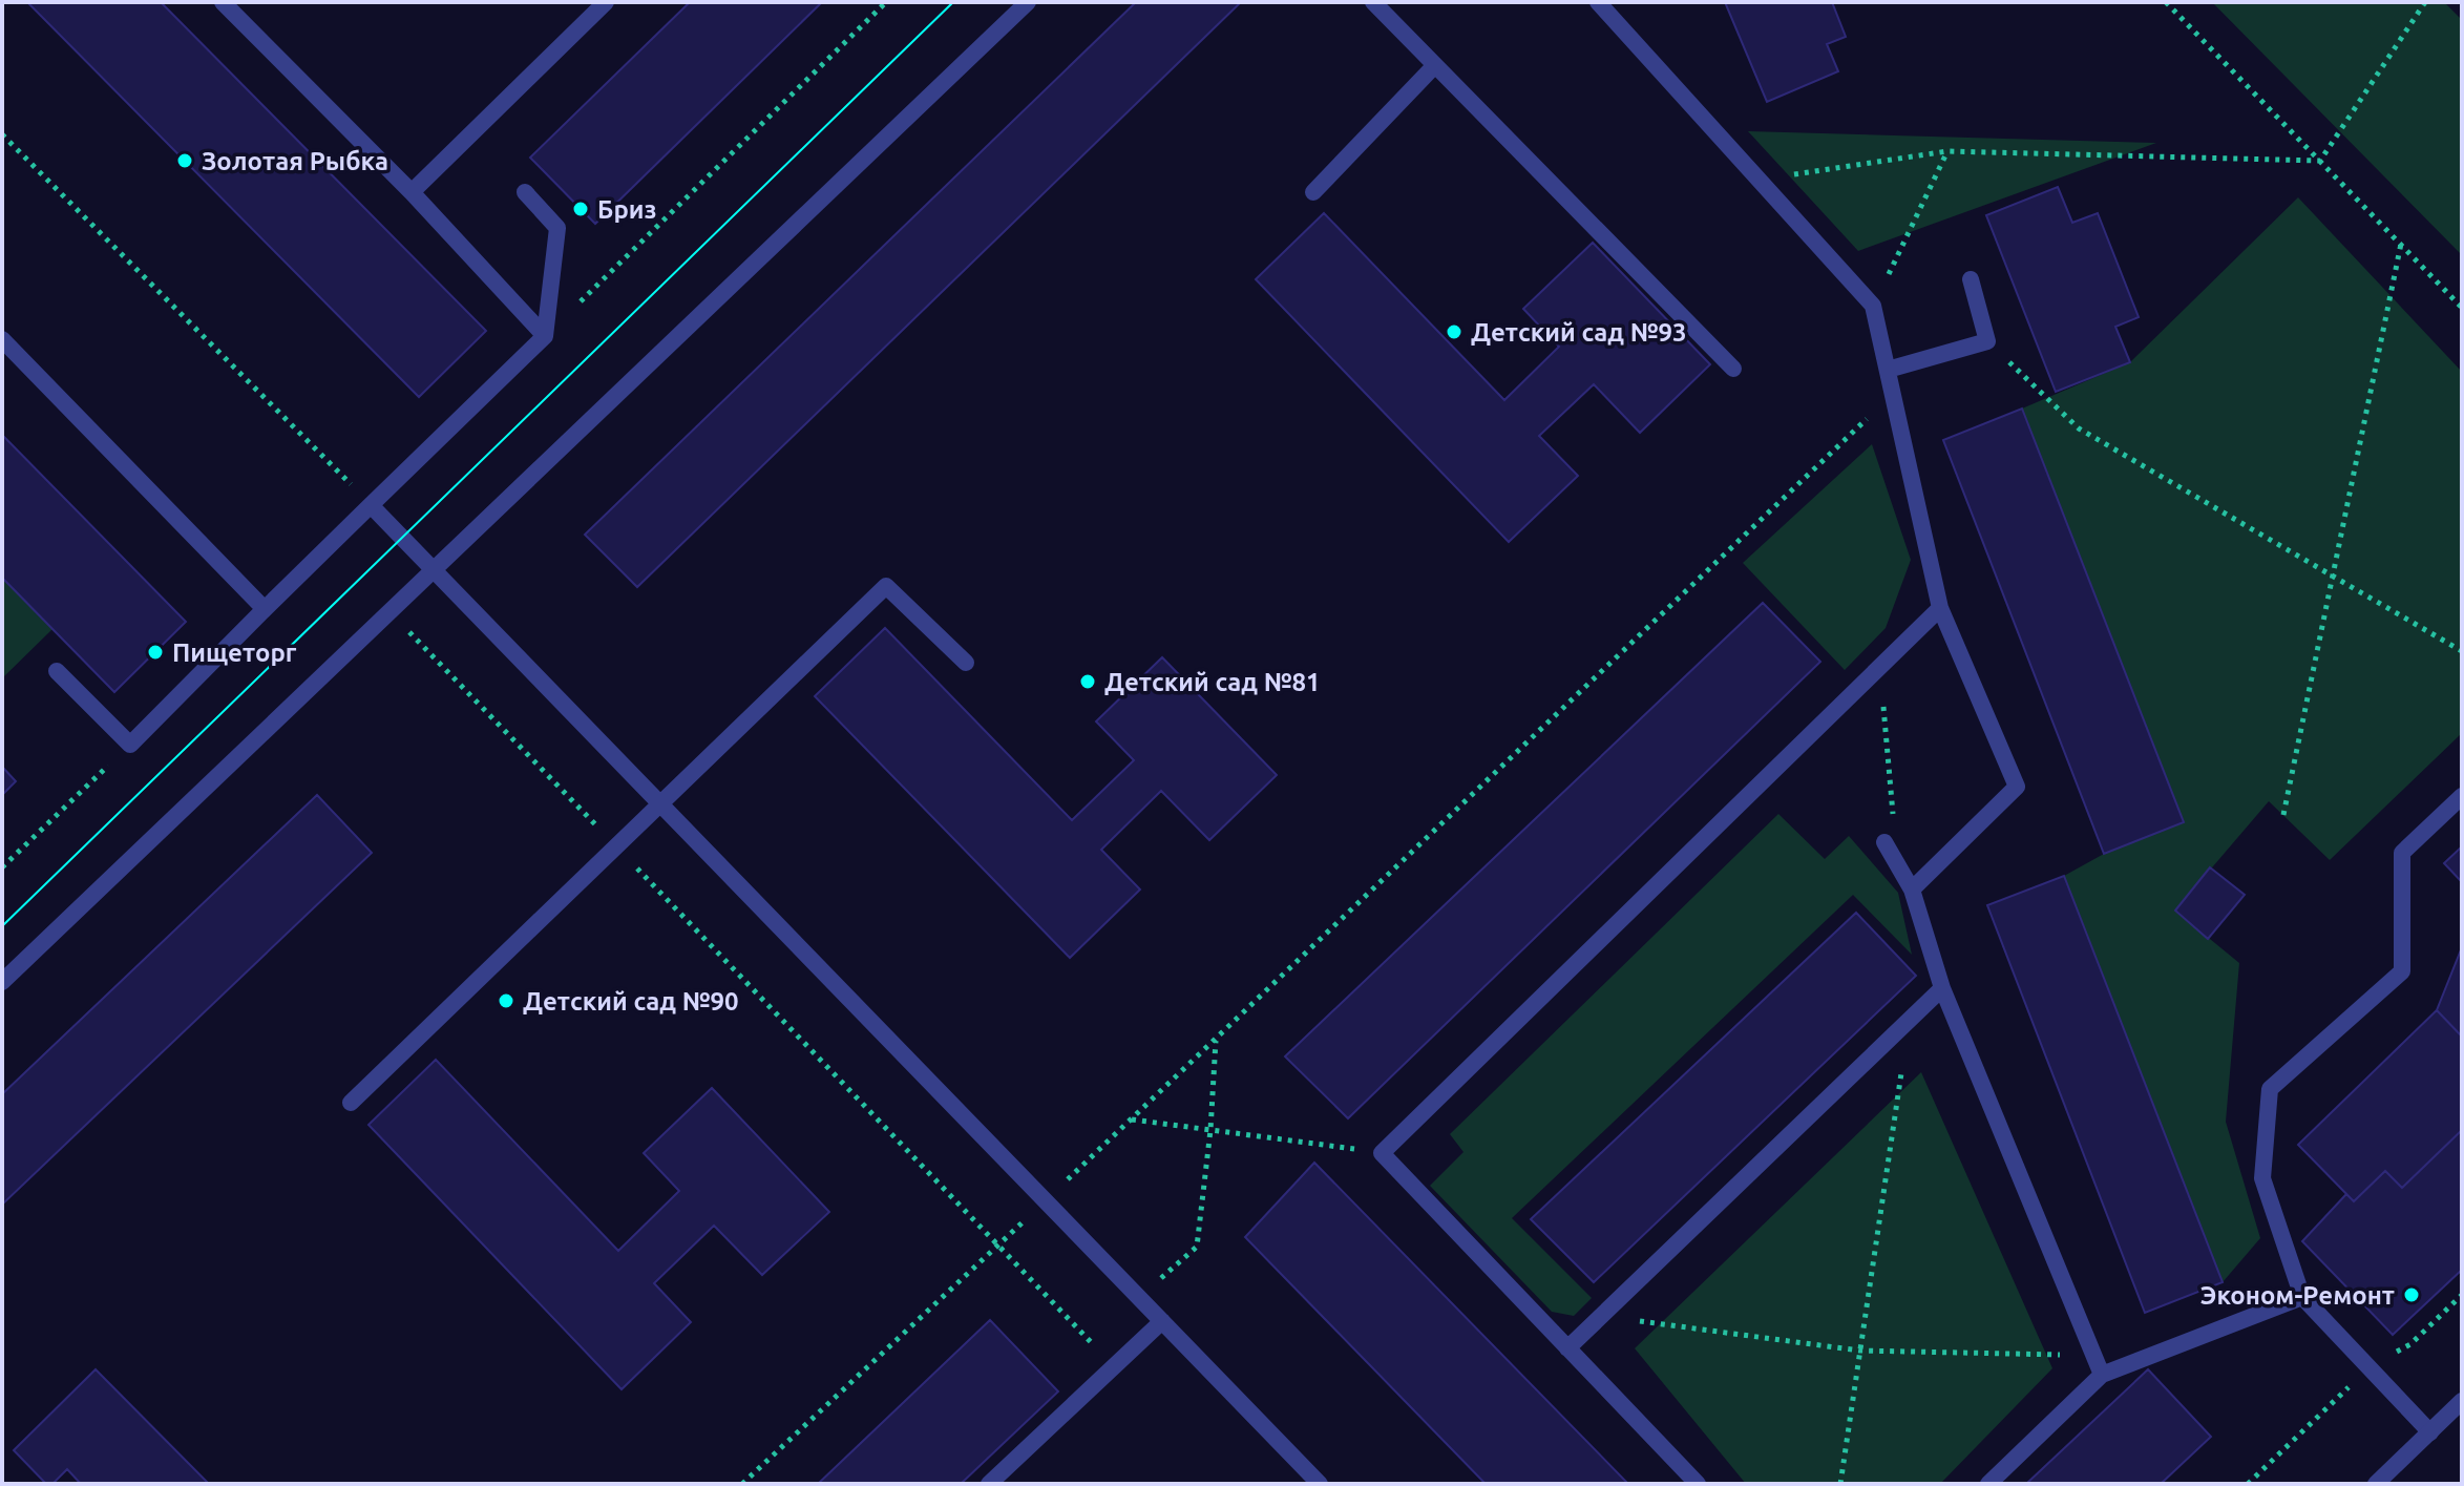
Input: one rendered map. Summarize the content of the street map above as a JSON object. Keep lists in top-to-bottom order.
{
  "places": [
    "Золотая Рыбка",
    "Бриз",
    "Детский сад №93",
    "Пищеторг",
    "Детский сад №81",
    "Детский сад №90",
    "Эконом-Ремонт"
  ]
}
